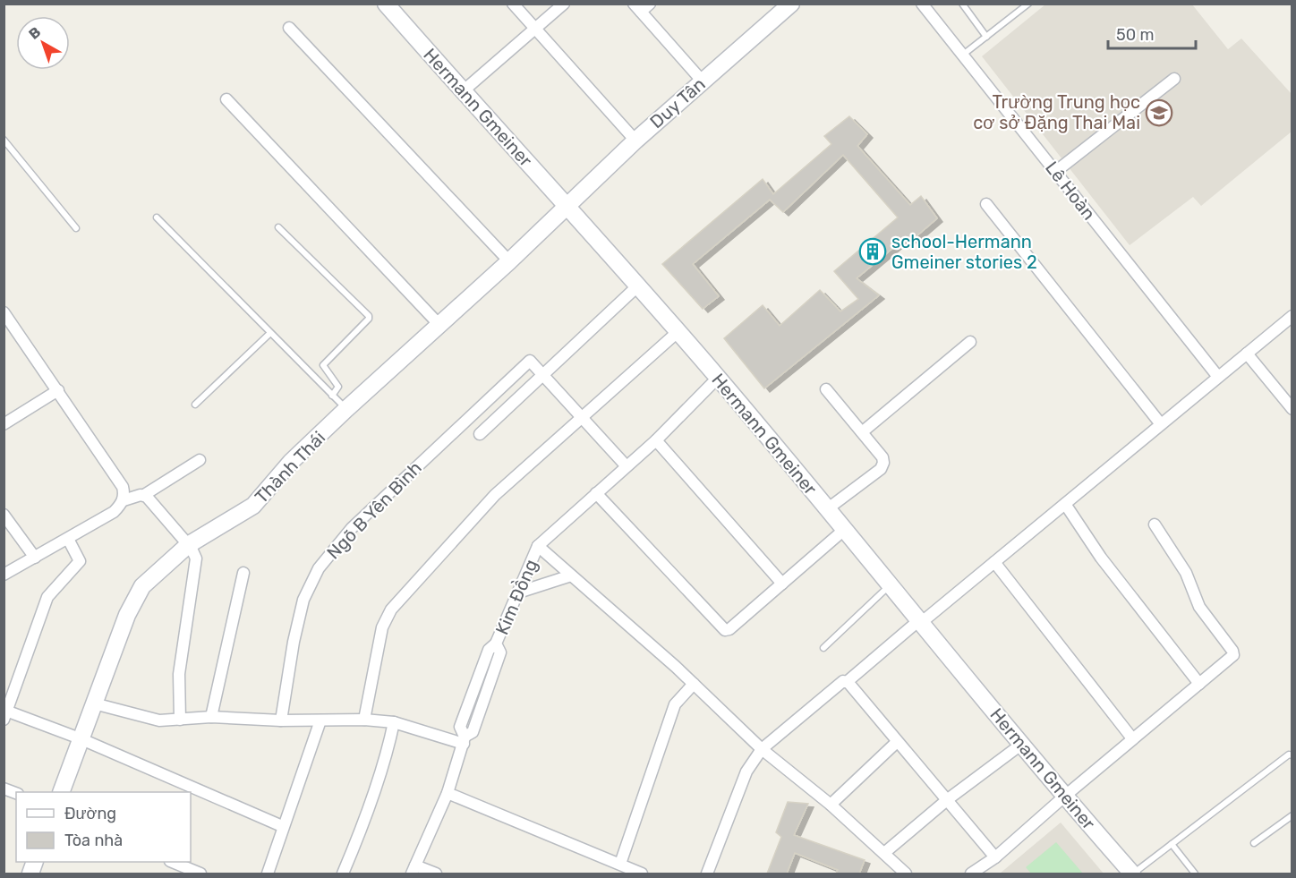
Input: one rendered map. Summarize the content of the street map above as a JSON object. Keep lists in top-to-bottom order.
{
  "streets": {
    "street": [
      "Duy Tân",
      "Hermann Gmeiner",
      "Lê Hoàn",
      "Thành Thái",
      "Ngõ B Yên Bình",
      "Kim Đồng"
    ]
  },
  "crossings": [
    ["Duy Tân", "Hermann Gmeiner"],
    ["Duy Tân", "Thành Thái"],
    ["Hermann Gmeiner", "Thành Thái"],
    ["Hermann Gmeiner", "Kim Đồng"]
  ],
  "places": {
    "school or university": ["Trường Trung học cơ sở Đặng Thai Mai"],
    "building": ["school-Hermann Gmeiner stories 2"]
  },
  "legend": ["Đường", "Tòa nhà"],
  "scale_bar": "50 m",
  "north": "top left"
}
